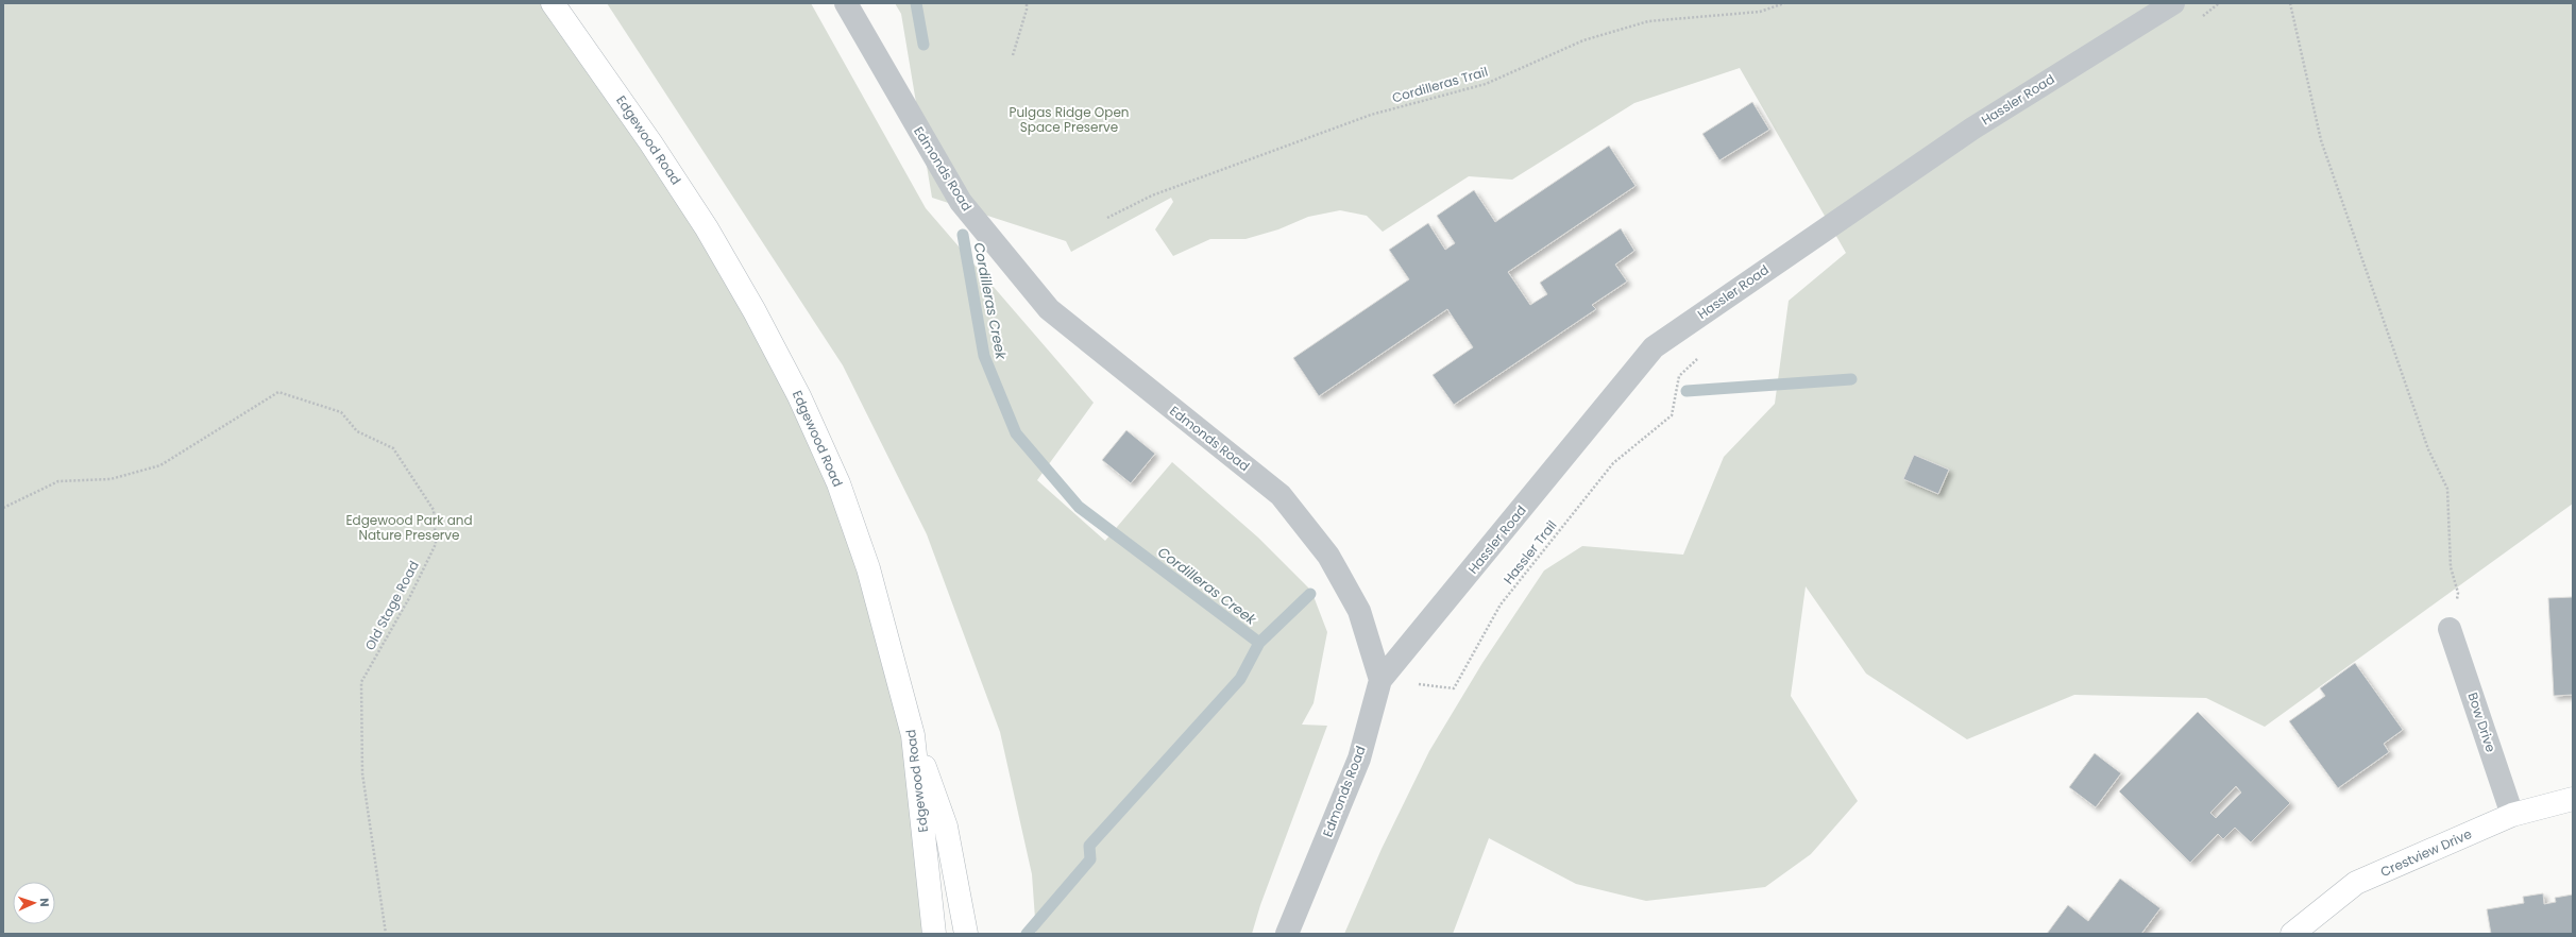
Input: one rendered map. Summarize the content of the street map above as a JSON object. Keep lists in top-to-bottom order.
{
  "streets": {
    "main road": ["Edgewood Road", "Crestview Drive"],
    "street": ["Hassler Road", "Edmonds Road", "Bow Drive"],
    "path": ["Cordilleras Trail", "Hassler Trail", "Old Stage Road"]
  },
  "crossings": [
    ["Hassler Road", "Edmonds Road"],
    ["Hassler Road", "Hassler Trail"],
    ["Edmonds Road", "Hassler Trail"],
    ["Bow Drive", "Crestview Drive"]
  ],
  "water": ["Cordilleras Creek"],
  "parks": ["Pulgas Ridge Open Space Preserve", "Edgewood Park and Nature Preserve"],
  "north": "right"
}
